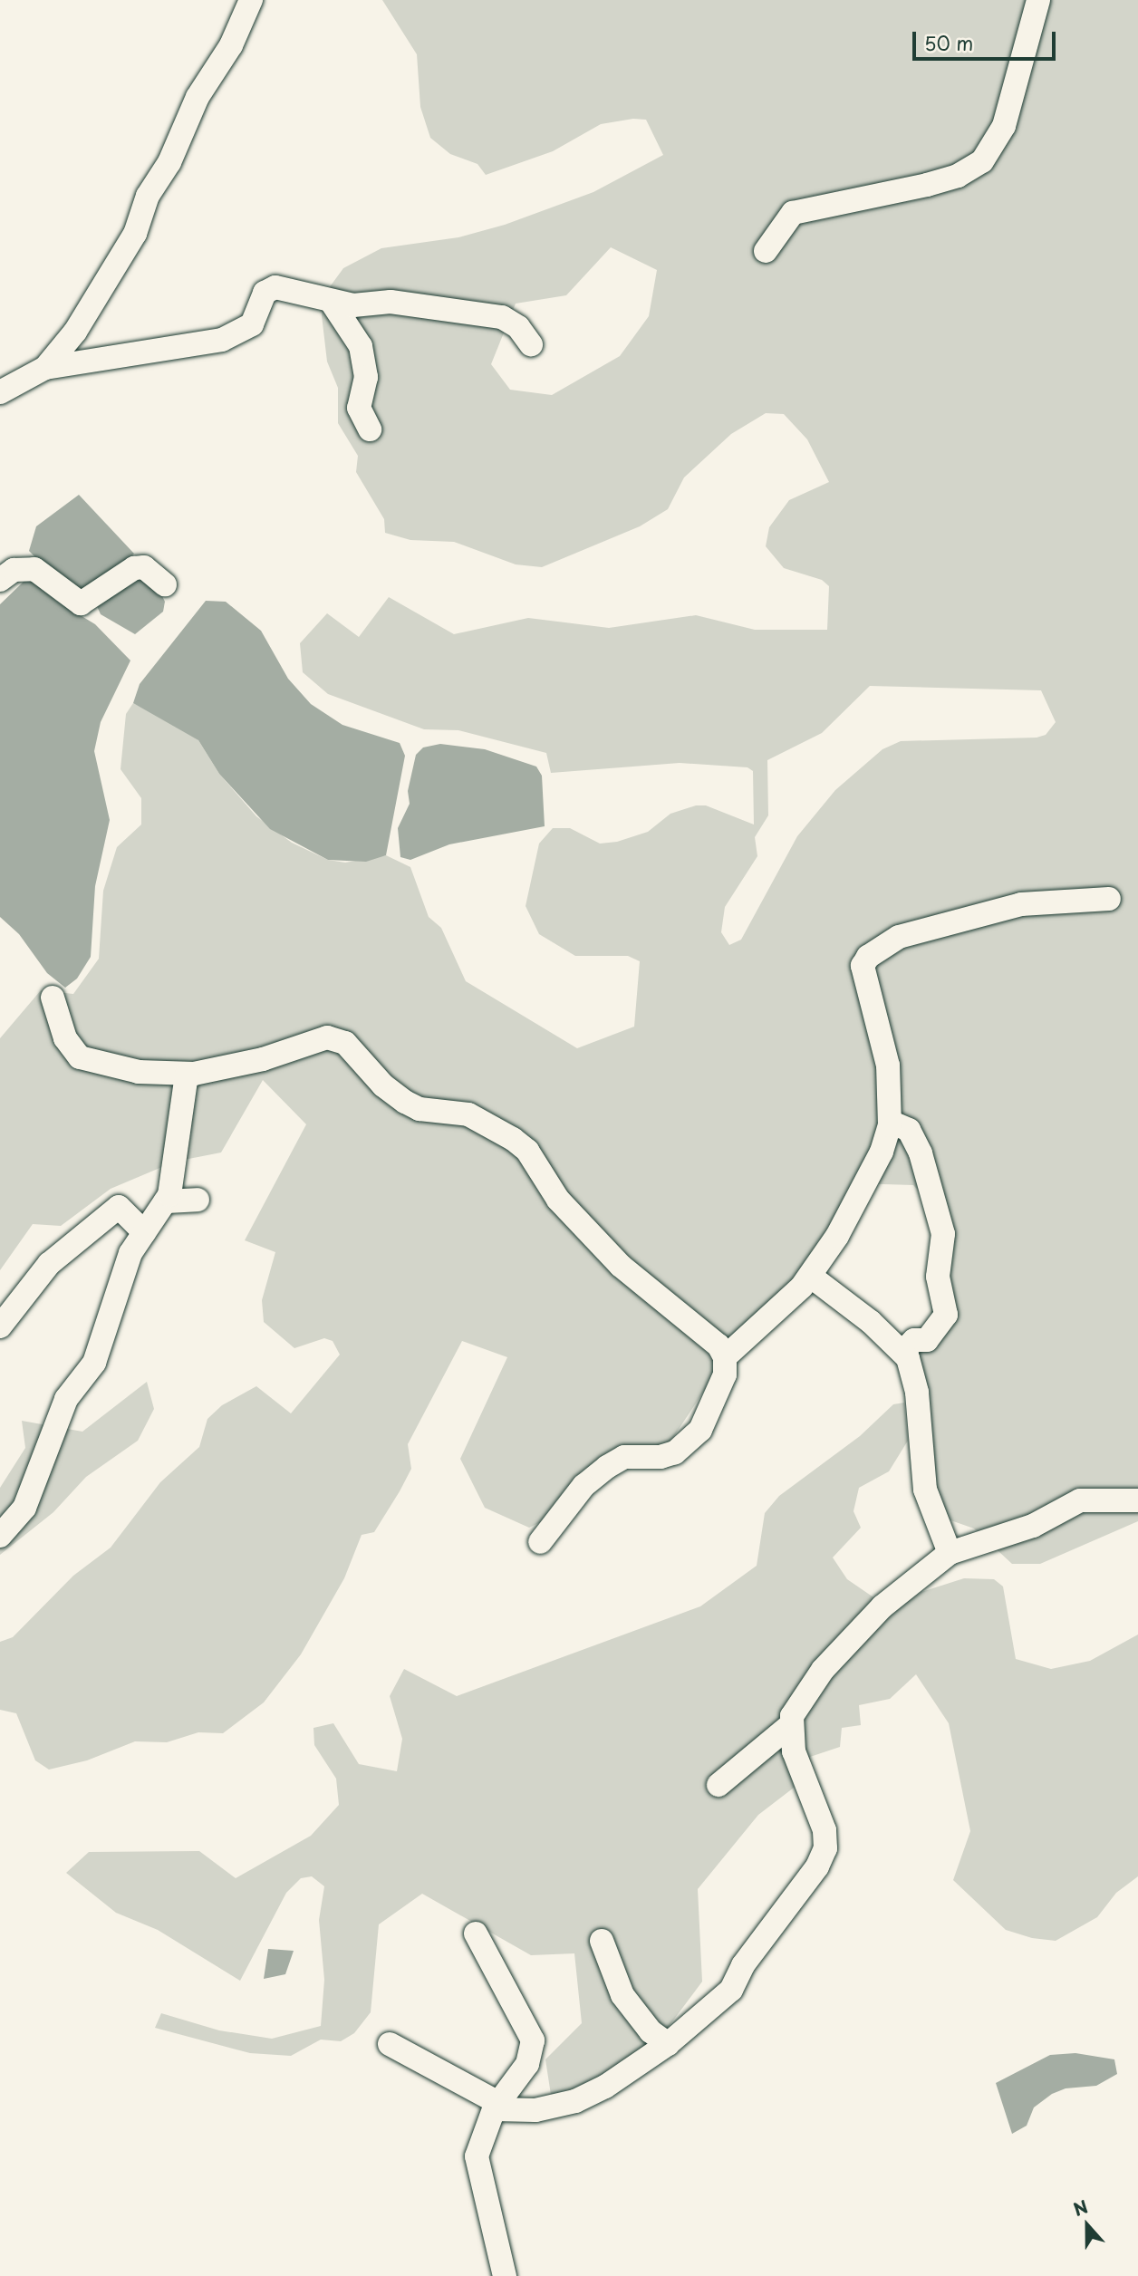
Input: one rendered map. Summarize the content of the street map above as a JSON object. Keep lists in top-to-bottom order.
{
  "scale_bar": "50 m",
  "north": "top"
}
